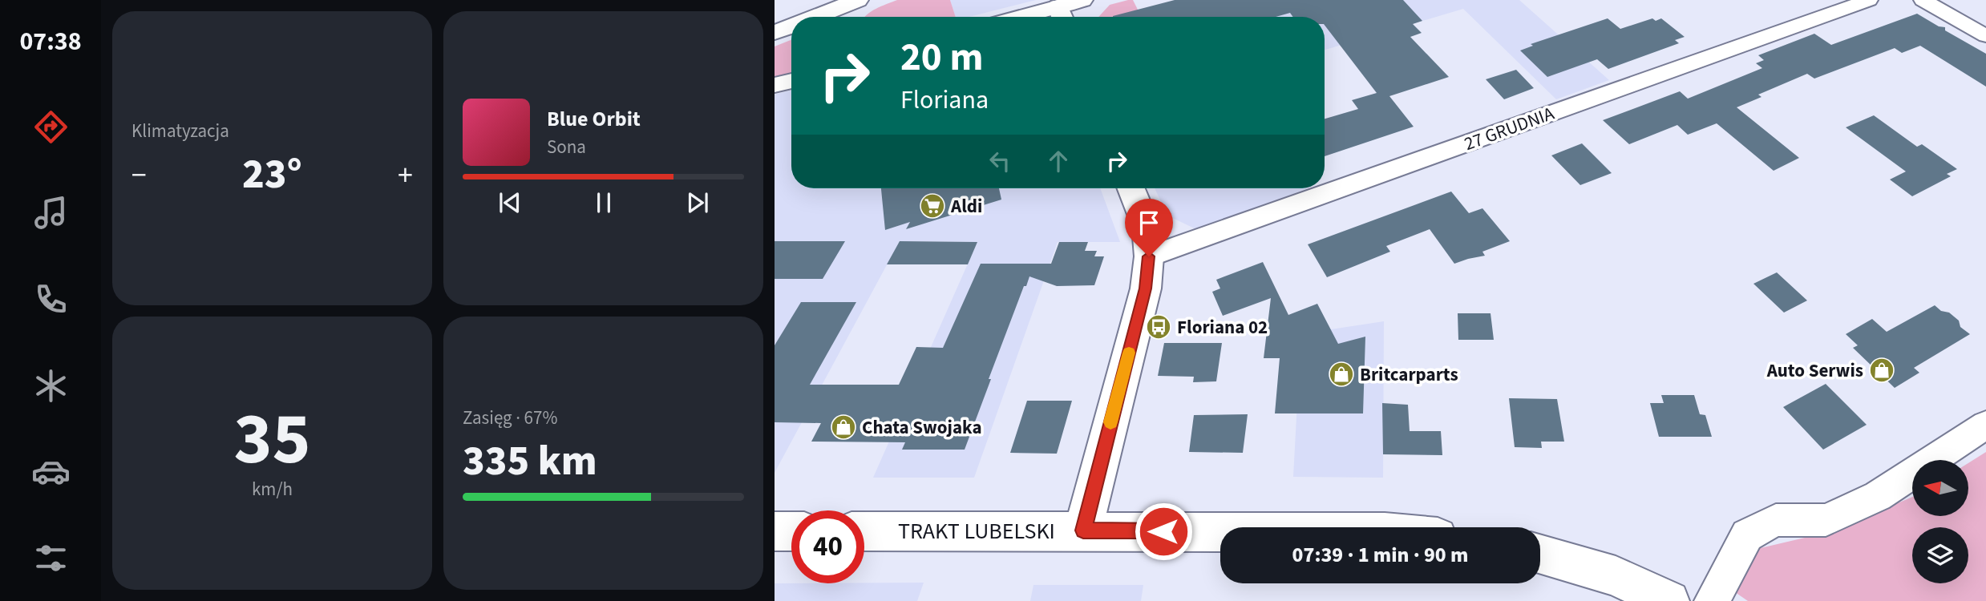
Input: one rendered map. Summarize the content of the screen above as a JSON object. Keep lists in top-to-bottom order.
{
  "streets": {
    "street": ["27 GRUDNIA", "TRAKT LUBELSKI"]
  },
  "places": {
    "supermarket": ["Aldi"],
    "bus stop": ["Floriana 02"],
    "shop": ["Auto Serwis", "Britcarparts", "Chata Swojaka"]
  },
  "north": "left",
  "page": {
    "tabs": "07:38",
    "tile": [
      "Klimatyzacja",
      ["35", "km/h"],
      ["Zasięg · 67%", "335 km"]
    ],
    "turn": ["20 m", "Floriana"],
    "song": ["Blue Orbit", "Sona"],
    "heat": ["−", "23°", "+"],
    "limit": "40",
    "trip": "07:39 · 1 min · 90 m"
  }
}
